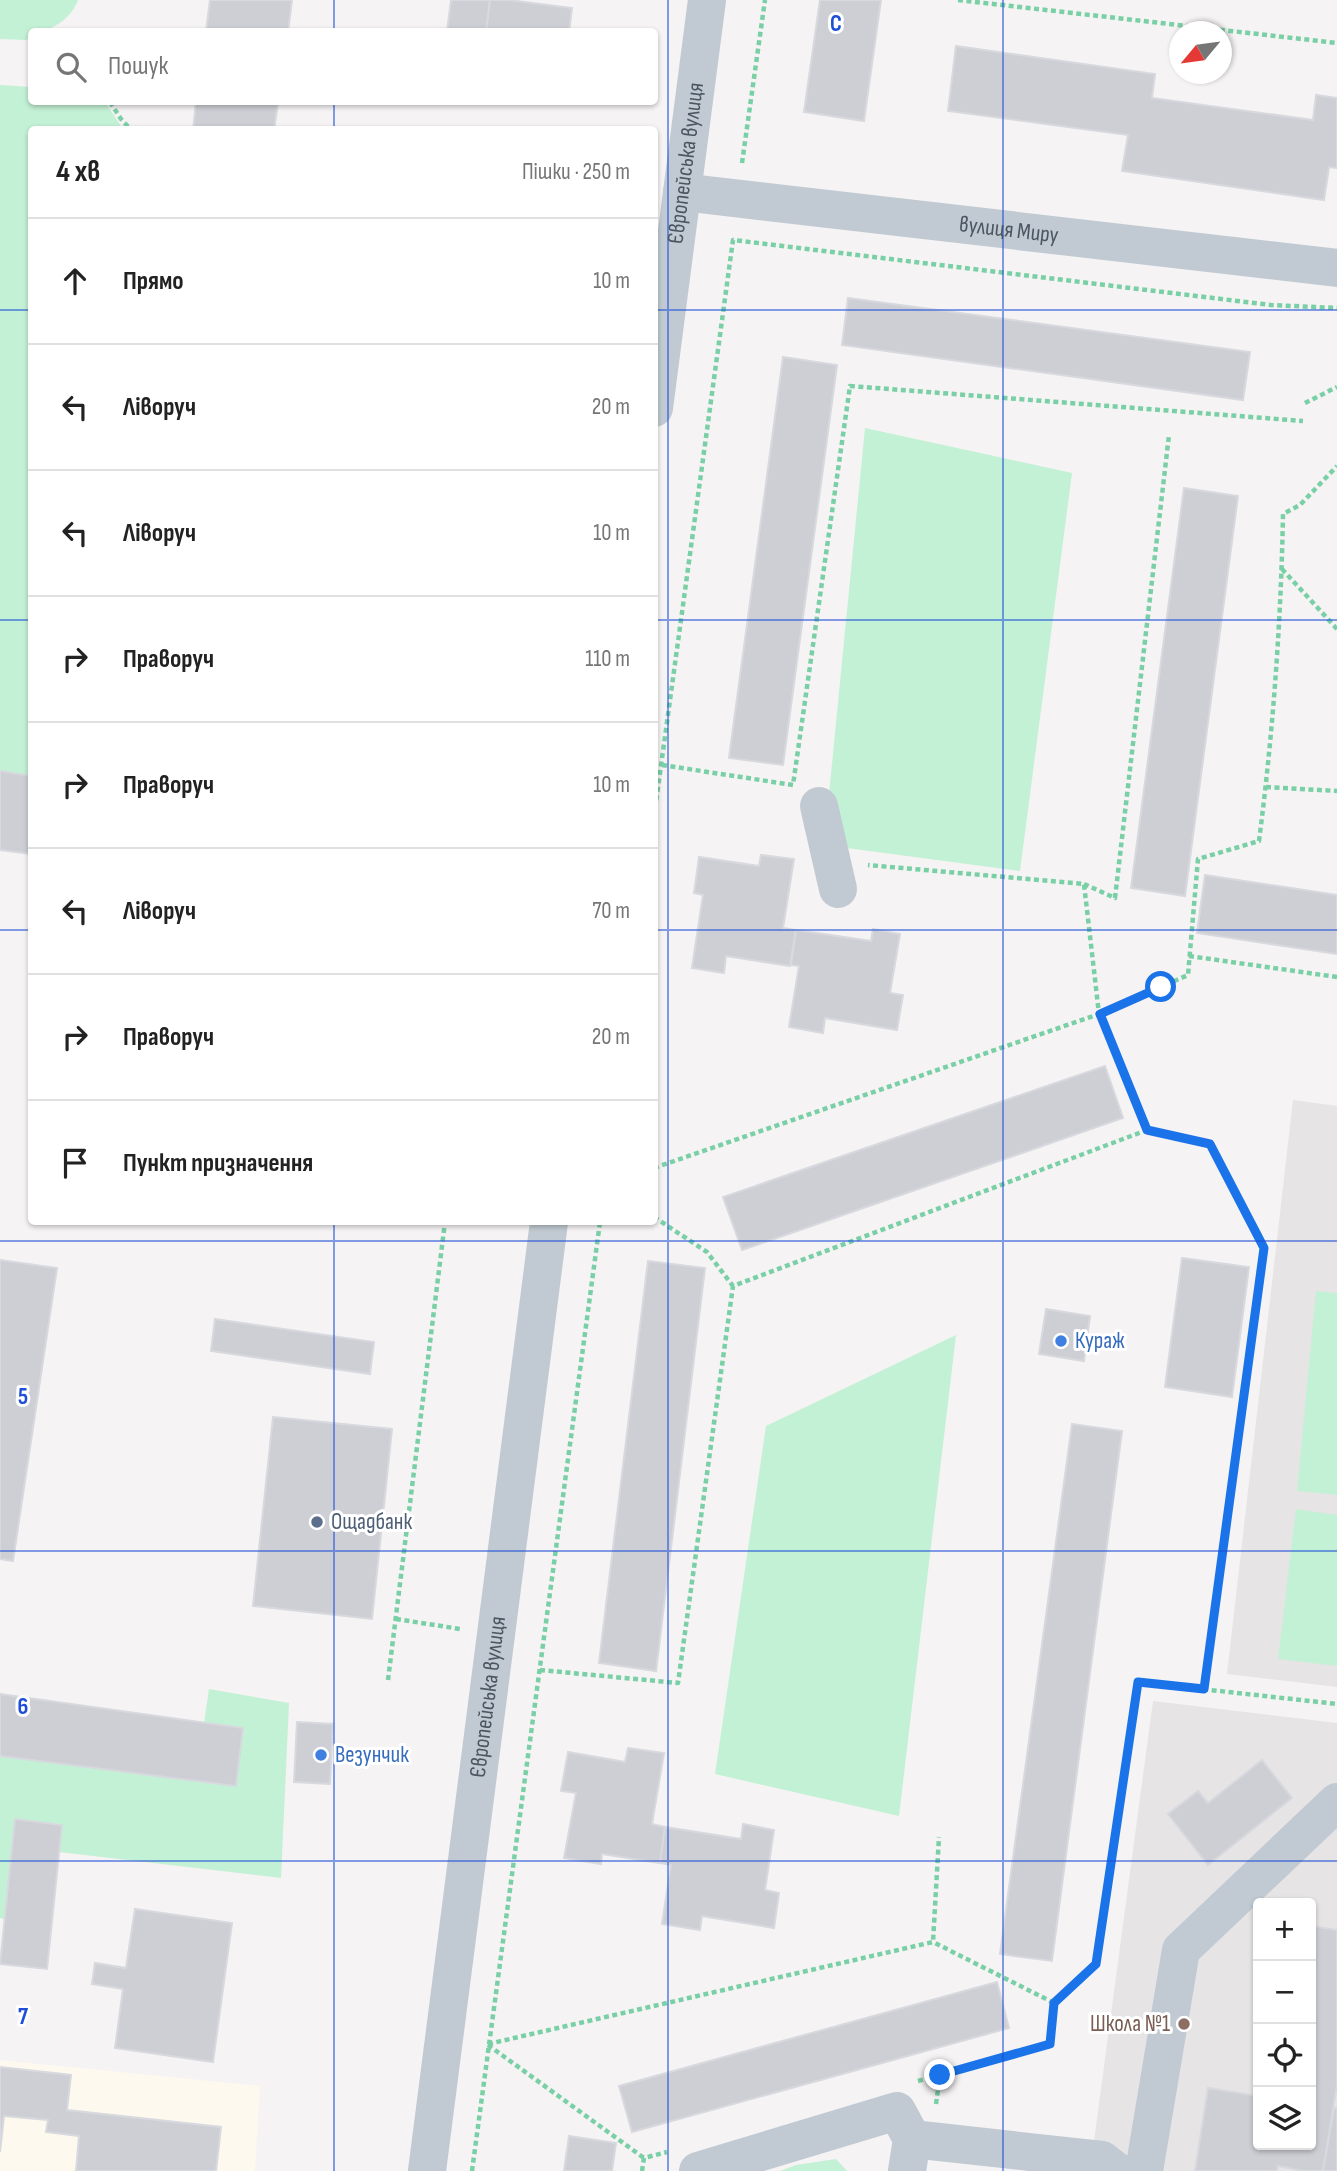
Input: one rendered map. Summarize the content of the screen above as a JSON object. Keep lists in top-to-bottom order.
{
  "streets": {
    "street": ["Європейська вулиця", "вулиця Миру"]
  },
  "crossings": [
    ["Європейська вулиця", "вулиця Миру"]
  ],
  "places": [
    "Кураж",
    "Ощадбанк",
    "Везунчик",
    "Школа №1"
  ],
  "north": "bottom left",
  "page": {
    "search": "Пошук",
    "heading": ["4 хв", "Пішки · 250 m"],
    "list": [
      ["Прямо", "10 m"],
      ["Ліворуч", "20 m"],
      ["Ліворуч", "10 m"],
      ["Праворуч", "110 m"],
      ["Праворуч", "10 m"],
      ["Ліворуч", "70 m"],
      ["Праворуч", "20 m"],
      "Пункт призначення"
    ],
    "map_buttons": ["+", "−"]
  },
  "grid": {
    "columns": ["C"],
    "rows": ["5", "6", "7"]
  }
}
